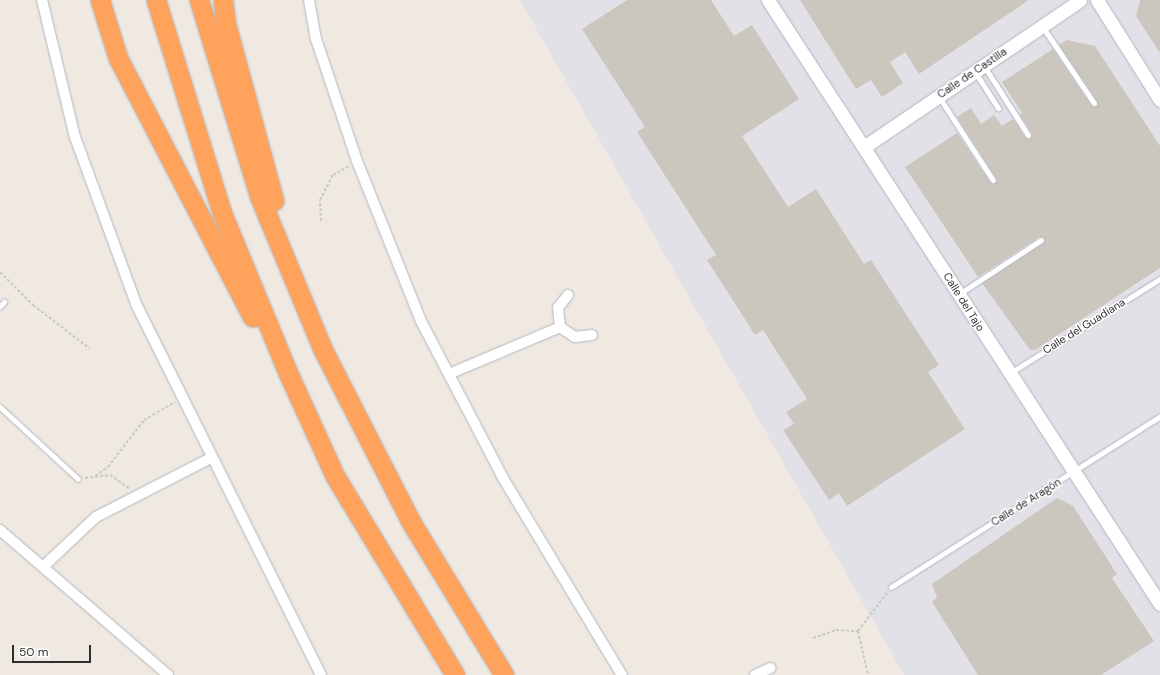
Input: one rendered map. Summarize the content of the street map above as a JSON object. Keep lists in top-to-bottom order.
{
  "streets": {
    "street": ["Calle de Castilla", "Calle del Tajo"],
    "lane": ["Calle del Guadiana", "Calle de Aragón"]
  },
  "crossings": [
    ["Calle de Castilla", "Calle del Tajo"],
    ["Calle del Tajo", "Calle del Guadiana"],
    ["Calle del Tajo", "Calle de Aragón"]
  ],
  "scale_bar": "50 m"
}
